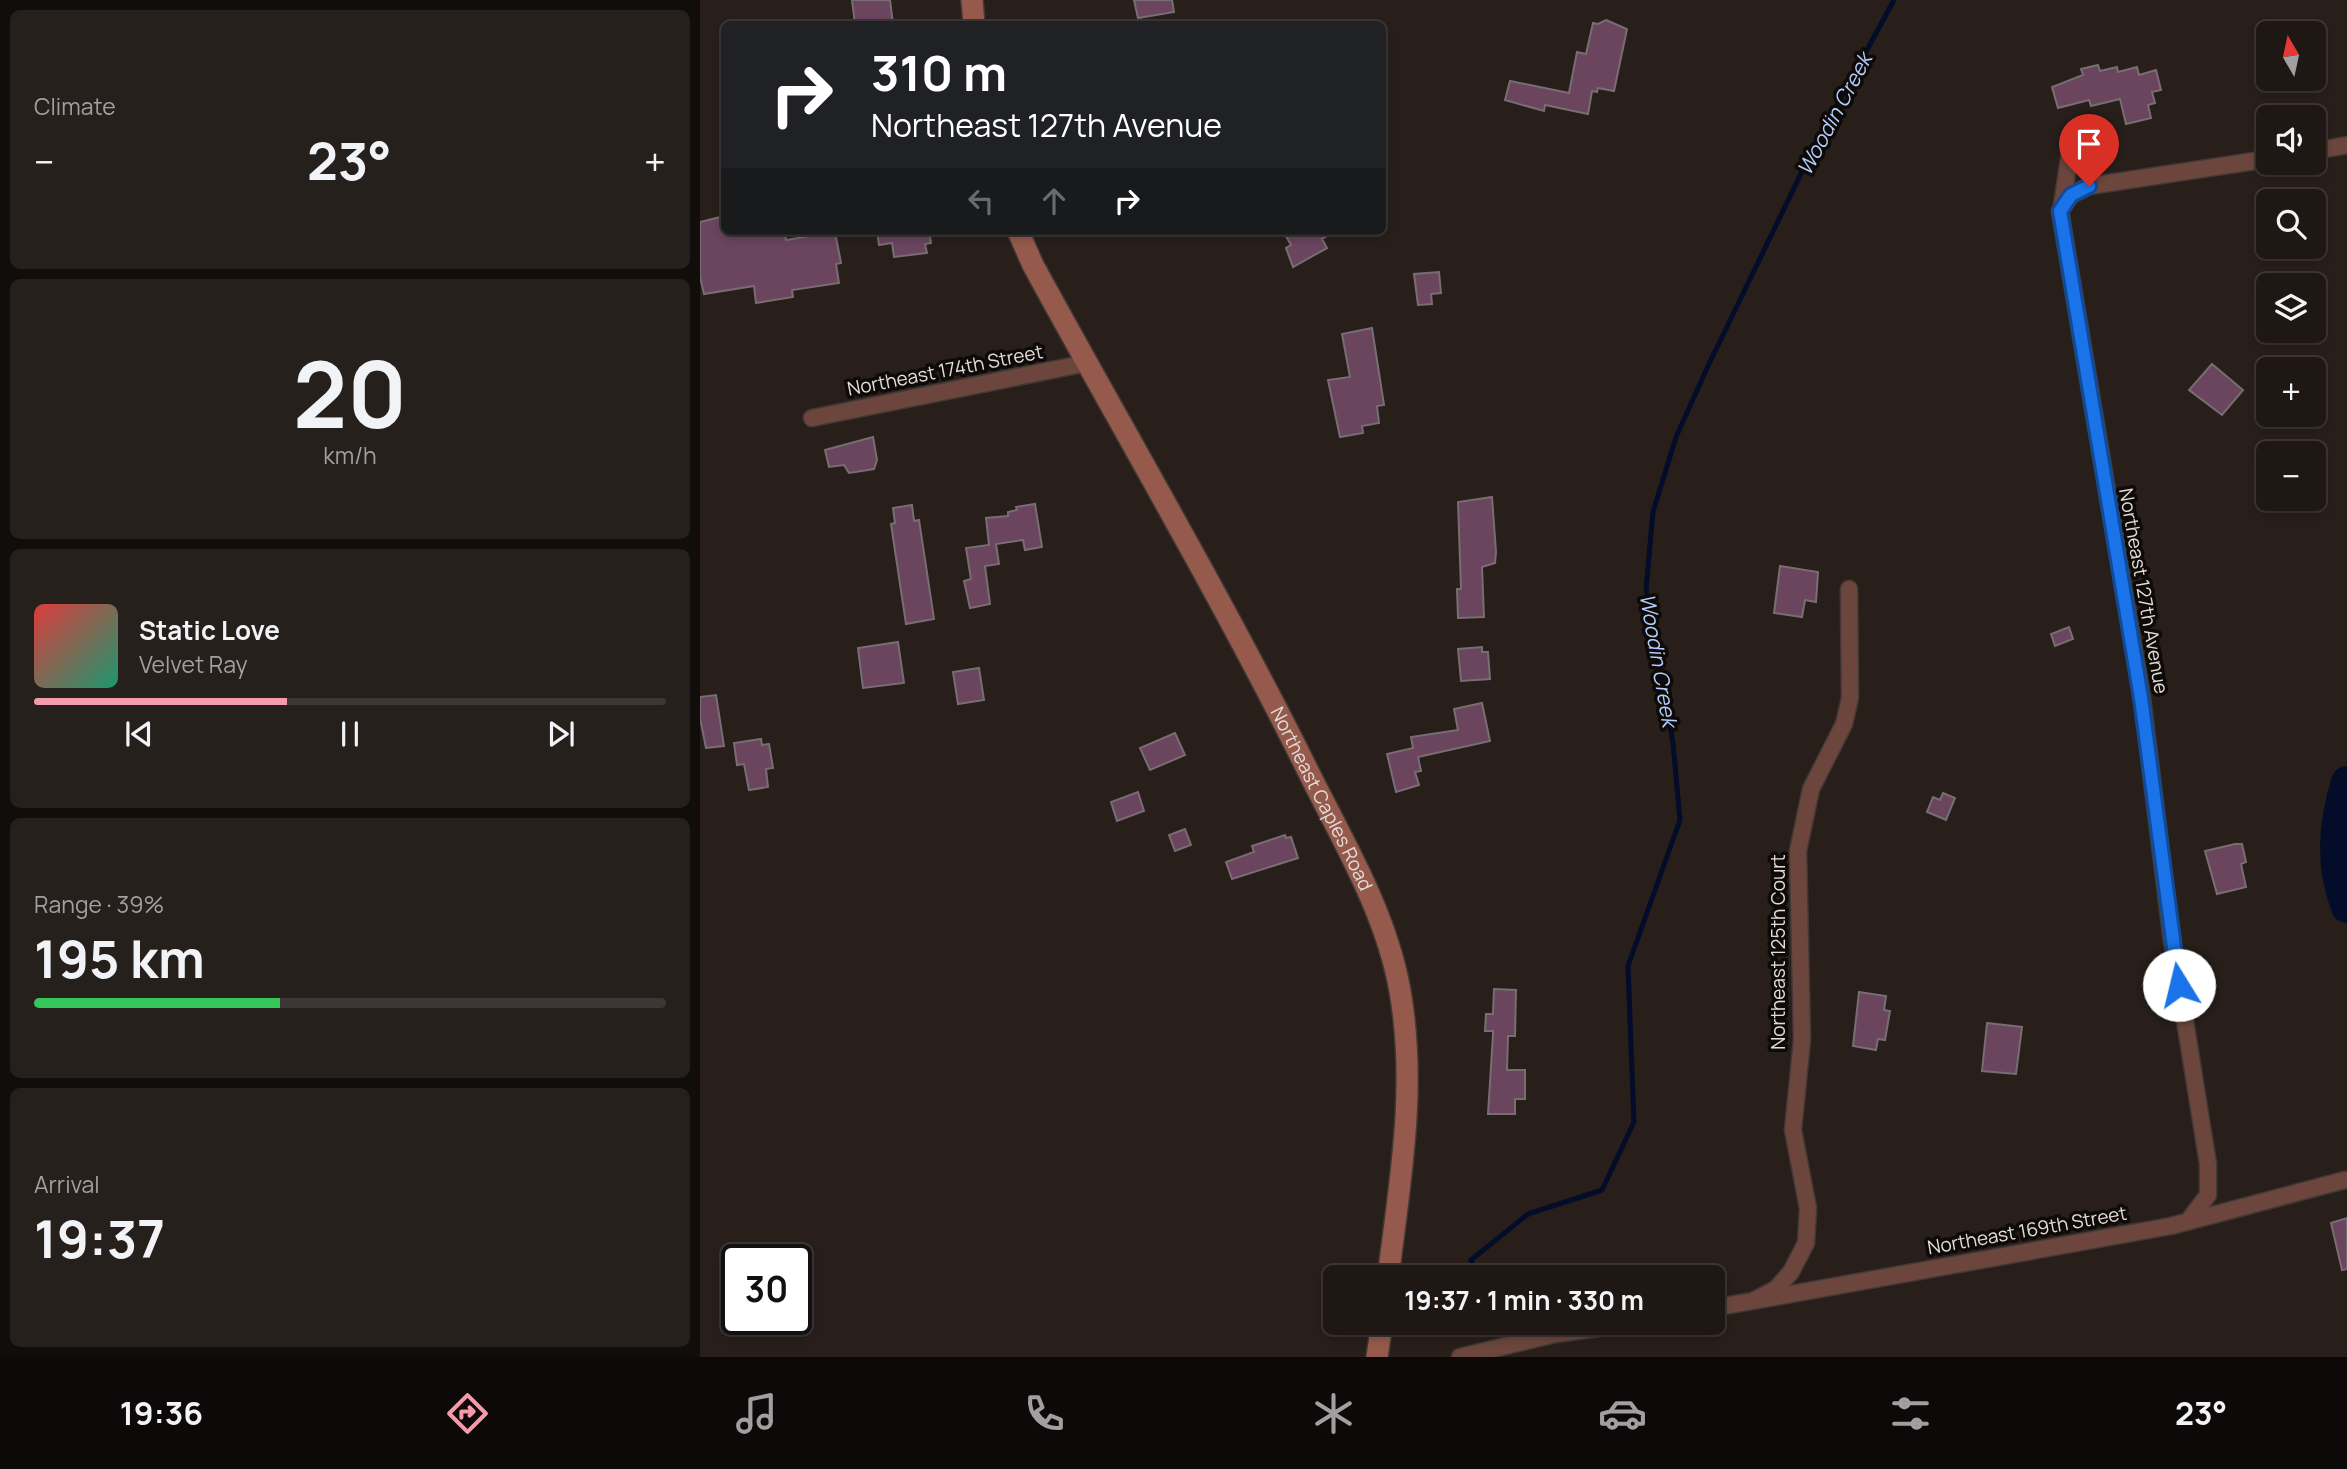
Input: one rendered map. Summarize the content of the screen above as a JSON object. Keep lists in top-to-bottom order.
{
  "streets": {
    "main road": ["Northeast Caples Road"],
    "street": [
      "Northeast 174th Street",
      "Northeast 127th Avenue",
      "Northeast 125th Court",
      "Northeast 169th Street"
    ]
  },
  "crossings": [
    ["Northeast 174th Street", "Northeast Caples Road"],
    ["Northeast 127th Avenue", "Northeast 169th Street"],
    ["Northeast 125th Court", "Northeast 169th Street"]
  ],
  "water": ["Woodin Creek"],
  "north": "top",
  "page": {
    "tile": [
      "Climate",
      ["20", "km/h"],
      ["Range · 39%", "195 km"],
      ["Arrival", "19:37"]
    ],
    "map_buttons": ["+", "−"],
    "turn": ["310 m", "Northeast 127th Avenue"],
    "heat": ["−", "23°", "+"],
    "song": ["Static Love", "Velvet Ray"],
    "limit": "30",
    "trip": "19:37 · 1 min · 330 m",
    "tabs": ["19:36", "23°"]
  }
}
